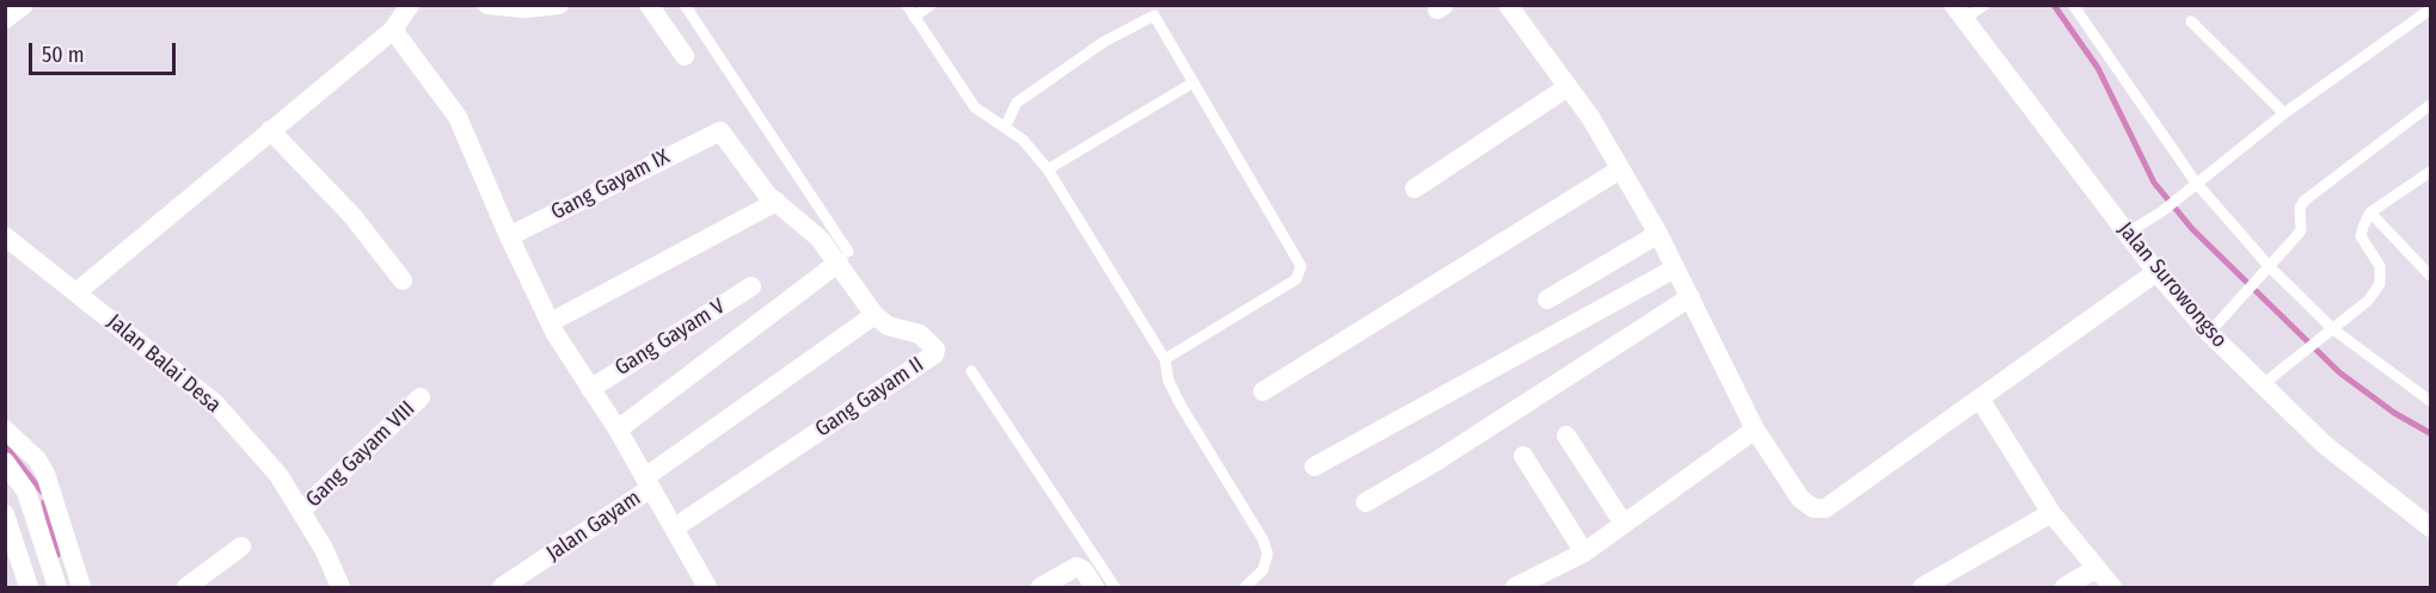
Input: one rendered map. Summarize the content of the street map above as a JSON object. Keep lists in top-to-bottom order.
{
  "streets": {
    "street": [
      "Gang Gayam IX",
      "Jalan Surowongso",
      "Gang Gayam V",
      "Jalan Balai Desa",
      "Gang Gayam II",
      "Gang Gayam VIII",
      "Jalan Gayam"
    ]
  },
  "crossings": [
    ["Gang Gayam IX", "Gang Gayam II"],
    ["Jalan Balai Desa", "Gang Gayam VIII"],
    ["Gang Gayam II", "Jalan Gayam"]
  ],
  "scale_bar": "50 m"
}
